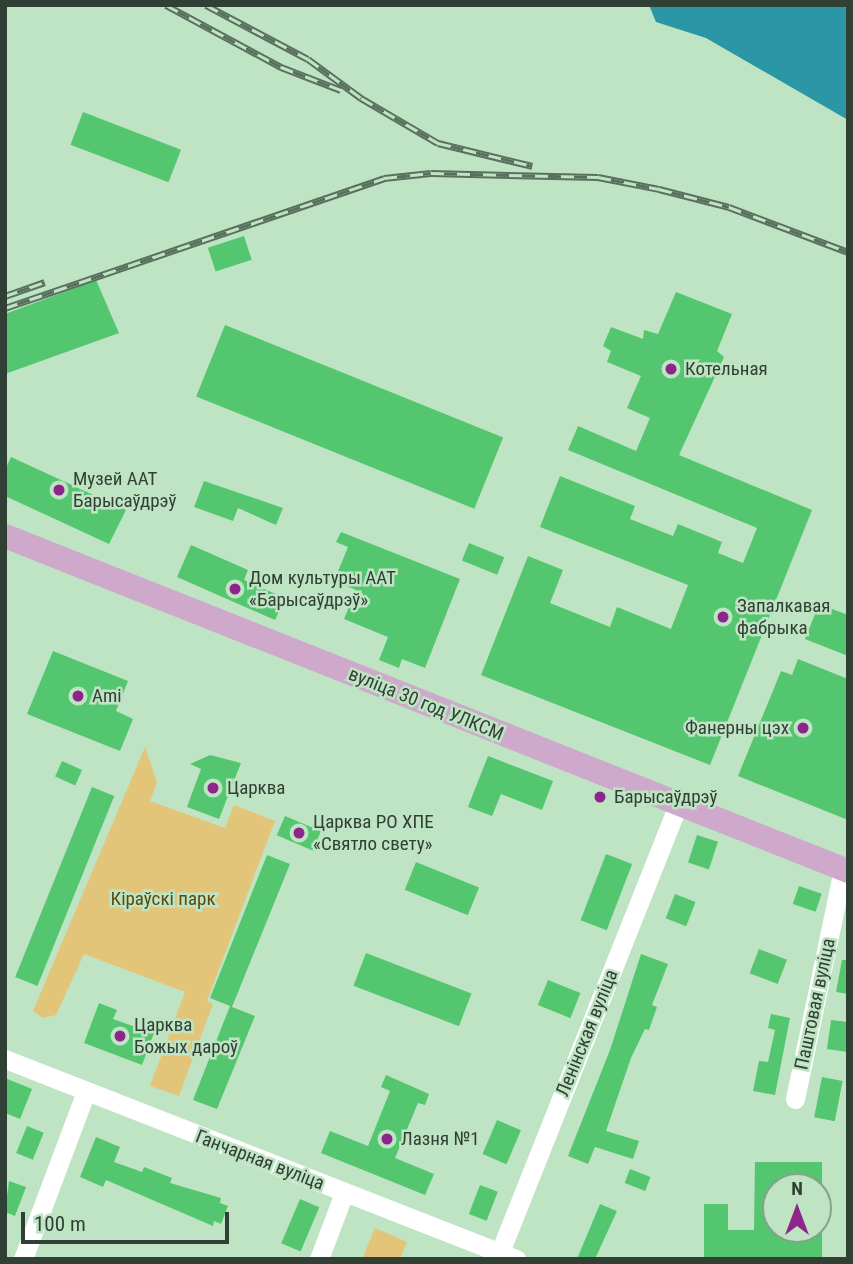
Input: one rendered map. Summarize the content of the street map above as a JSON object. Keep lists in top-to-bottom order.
{
  "streets": {
    "main road": ["вуліца 30 год УЛКСМ"],
    "street": ["Паштовая вуліца", "Ленінская вуліца", "Ганчарная вуліца"]
  },
  "crossings": [
    ["вуліца 30 год УЛКСМ", "Паштовая вуліца"],
    ["вуліца 30 год УЛКСМ", "Ленінская вуліца"],
    ["Ленінская вуліца", "Ганчарная вуліца"]
  ],
  "parks": ["Кіраўскі парк"],
  "places": [
    "Котельная",
    "Музей ААТ Барысаўдрэў",
    "Дом культуры ААТ «Барысаўдрэў»",
    "Запалкавая фабрыка",
    "Ami",
    "Фанерны цэх",
    "Царква",
    "Барысаўдрэў",
    "Царква РО ХПЕ «Святло свету»",
    "Царква Божых дароў",
    "Лазня №1"
  ],
  "scale_bar": "100 m",
  "north": "top"
}
